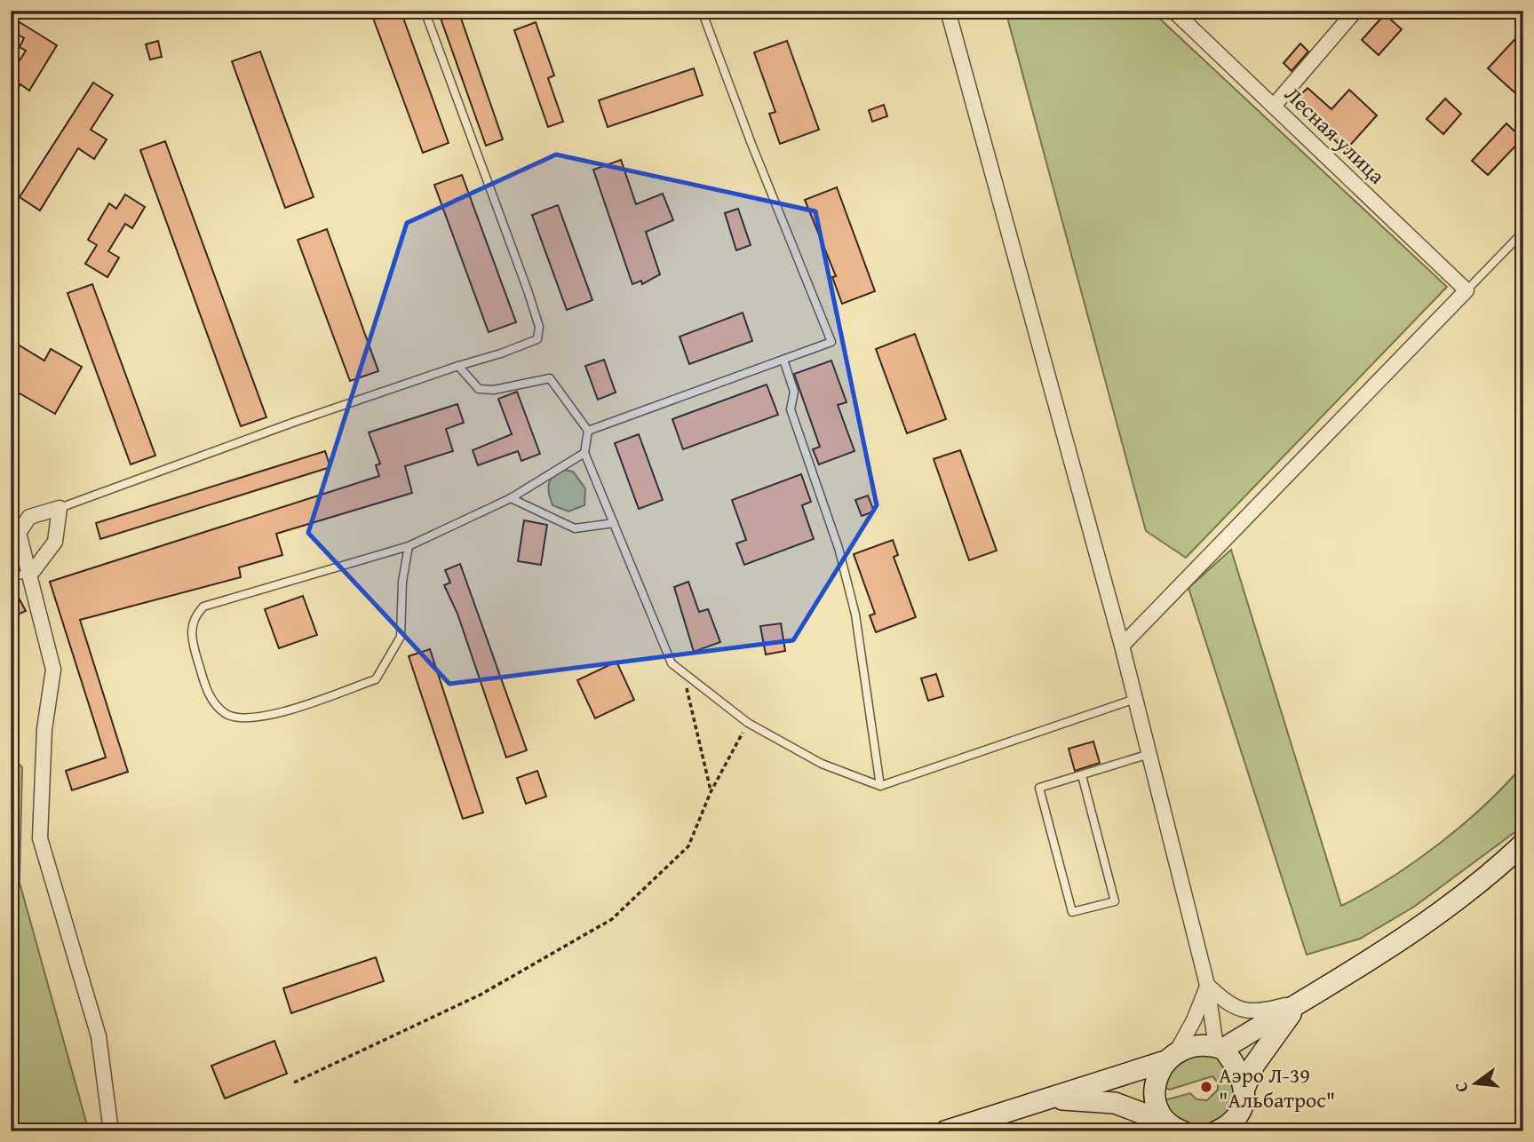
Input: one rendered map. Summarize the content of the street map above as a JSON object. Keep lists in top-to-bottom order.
{
  "streets": {
    "street": ["Лесная улица"]
  },
  "places": ["Аэро Л-39 \"Альбатрос\""],
  "north": "left"
}
